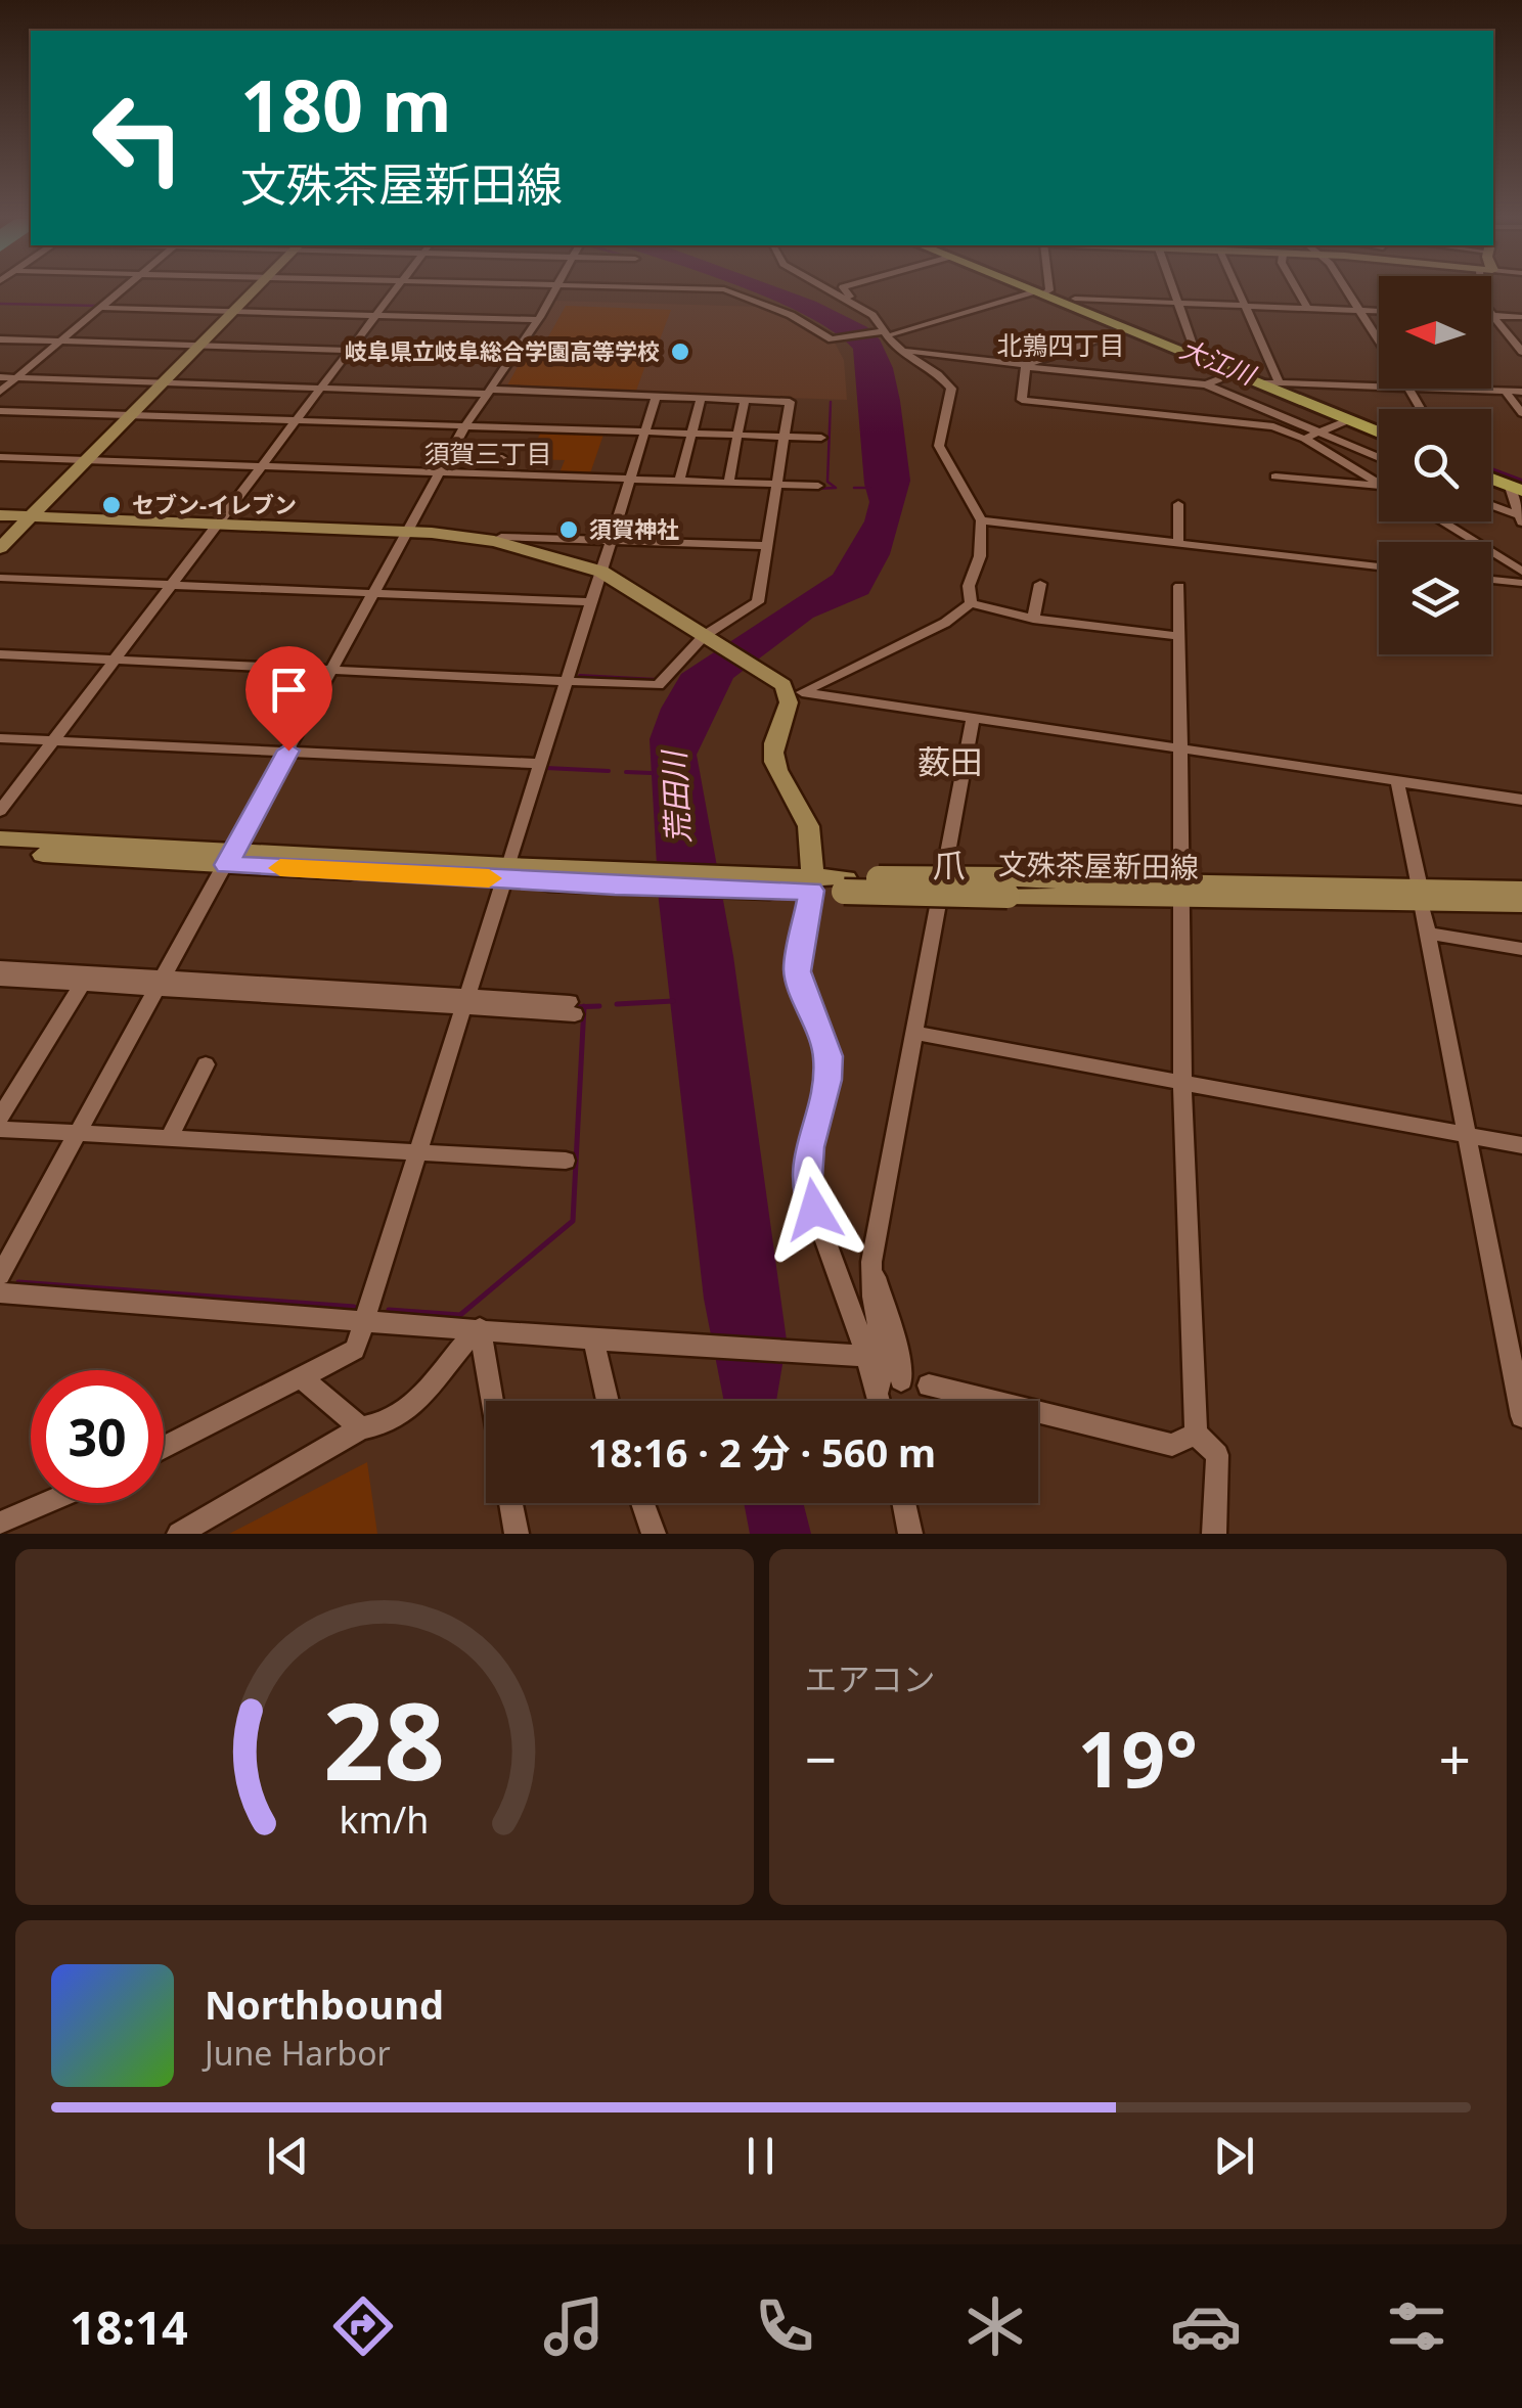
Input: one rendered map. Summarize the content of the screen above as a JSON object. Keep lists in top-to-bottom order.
{
  "streets": {
    "main road": ["文殊茶屋新田線"]
  },
  "districts": [
    "北鶉四丁目",
    "須賀三丁目",
    "薮田",
    "爪"
  ],
  "water": ["大江川", "荒田川"],
  "places": ["岐阜県立岐阜総合学園高等学校", "セブン-イレブン", "須賀神社"],
  "north": "left",
  "page": {
    "turn": ["180 m", "文殊茶屋新田線"],
    "limit": "30",
    "trip": "18:16 · 2 分 · 560 m",
    "tile": "エアコン",
    "heat": ["−", "19°", "+"],
    "song": ["Northbound", "June Harbor"],
    "tabs": "18:14",
    "gauge": ["28", "km/h"]
  }
}
